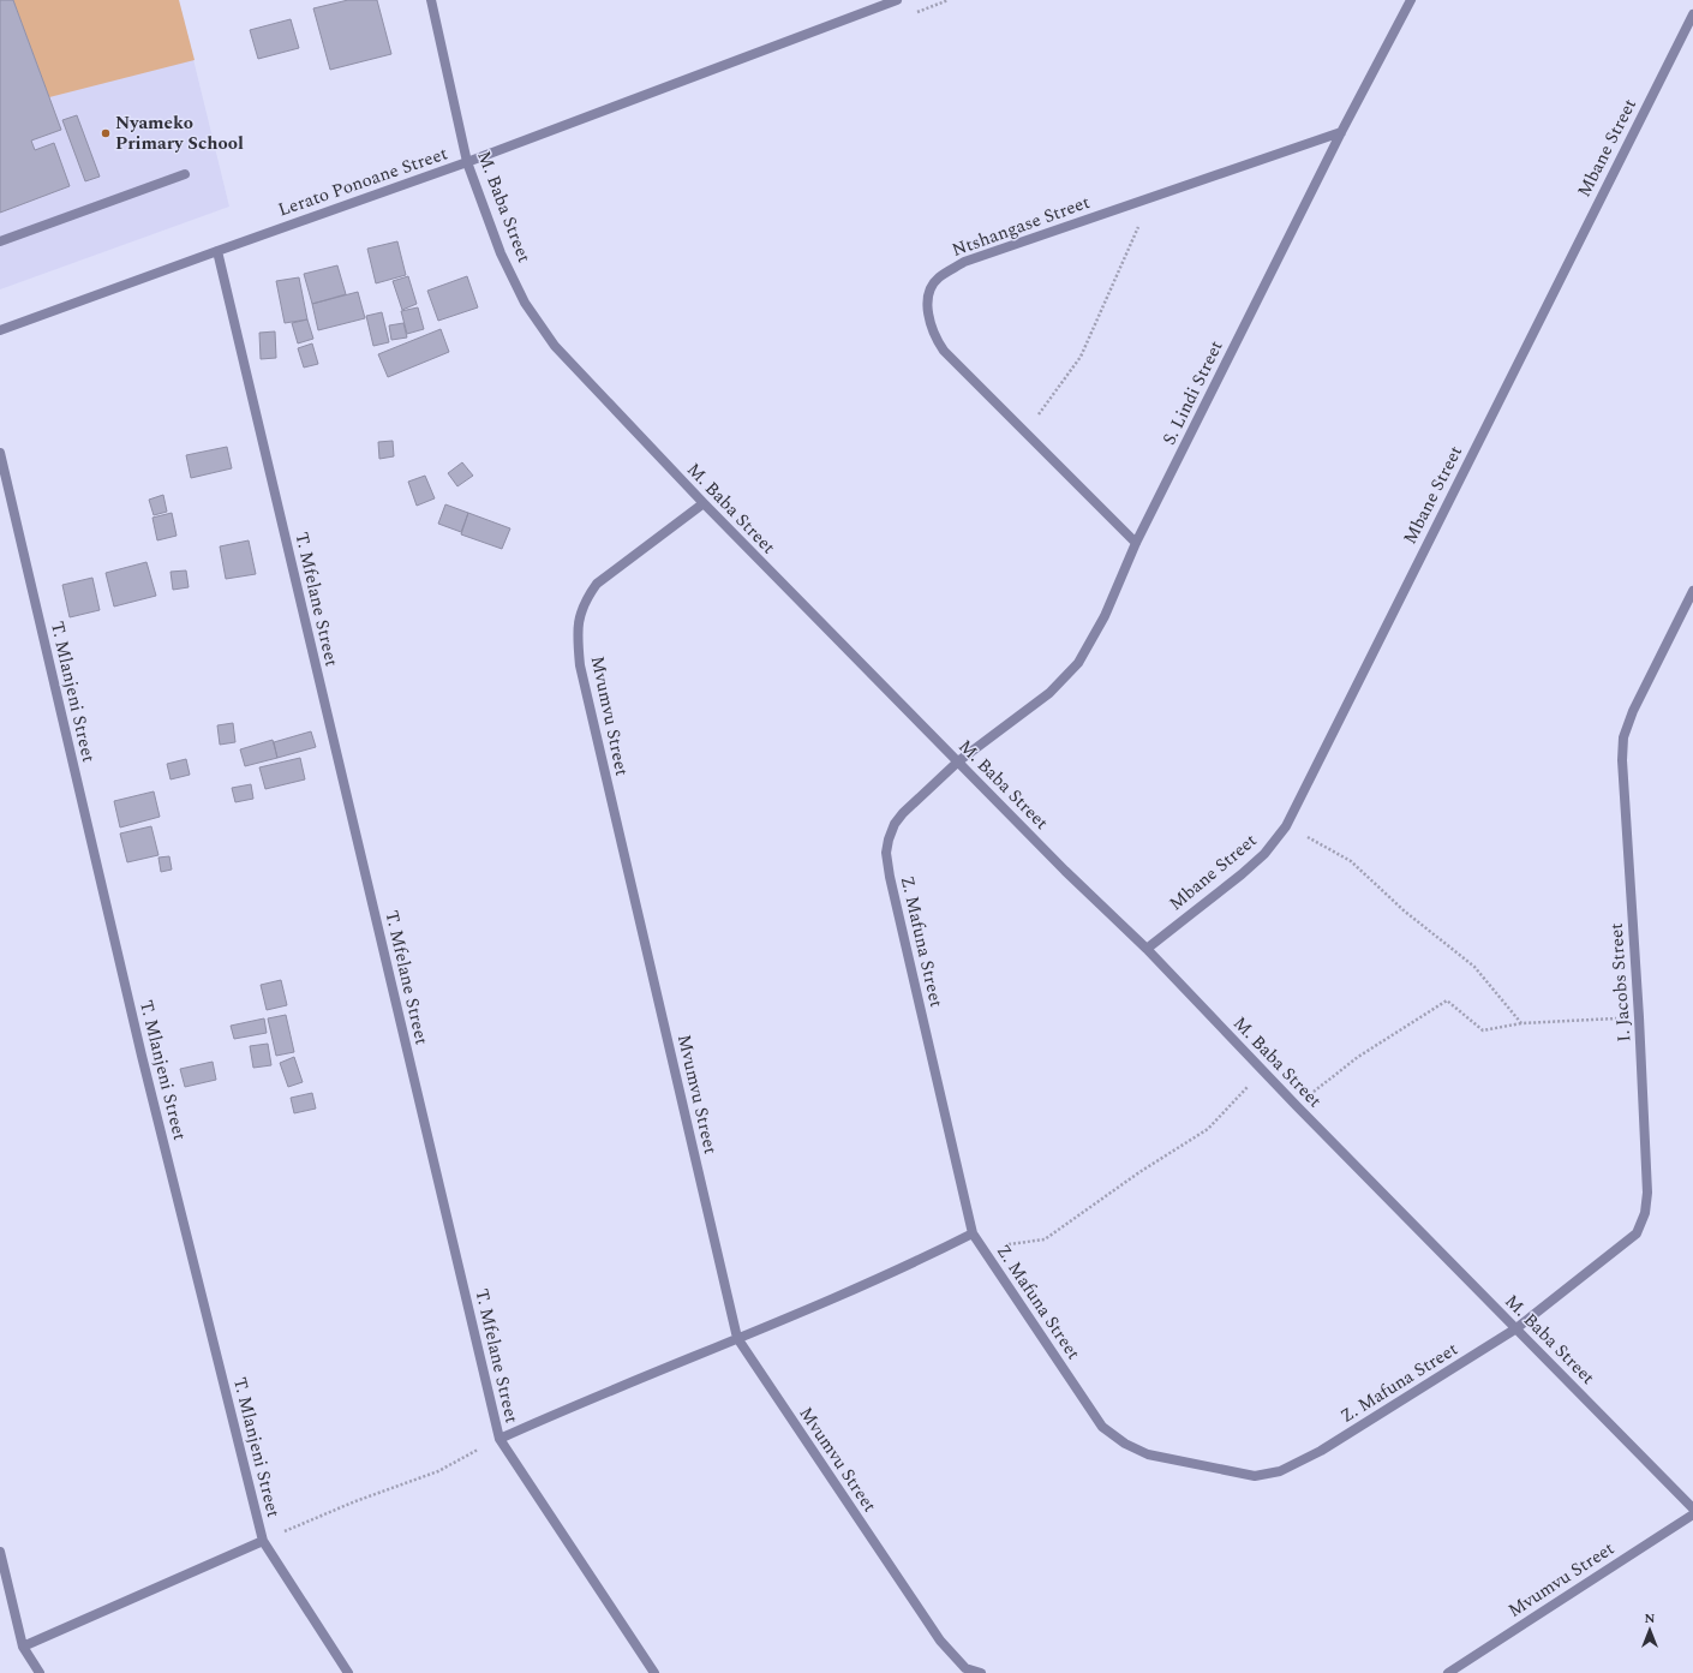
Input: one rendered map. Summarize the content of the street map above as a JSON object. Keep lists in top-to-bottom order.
{
  "streets": {
    "street": [
      "Mbane Street",
      "Lerato Ponoane Street",
      "M. Baba Street",
      "Ntshangase Street",
      "S. Lindi Street",
      "T. Mfelane Street",
      "T. Mlanjeni Street",
      "Mvumvu Street",
      "Z. Mafuna Street",
      "I. Jacobs Street"
    ]
  },
  "crossings": [
    ["Mbane Street", "M. Baba Street"],
    ["Lerato Ponoane Street", "M. Baba Street"],
    ["Lerato Ponoane Street", "T. Mfelane Street"],
    ["M. Baba Street", "S. Lindi Street"],
    ["M. Baba Street", "Mvumvu Street"],
    ["M. Baba Street", "Z. Mafuna Street"],
    ["M. Baba Street", "I. Jacobs Street"],
    ["Ntshangase Street", "S. Lindi Street"],
    ["S. Lindi Street", "Z. Mafuna Street"],
    ["Z. Mafuna Street", "I. Jacobs Street"]
  ],
  "places": ["Nyameko Primary School"],
  "north": "top"
}
